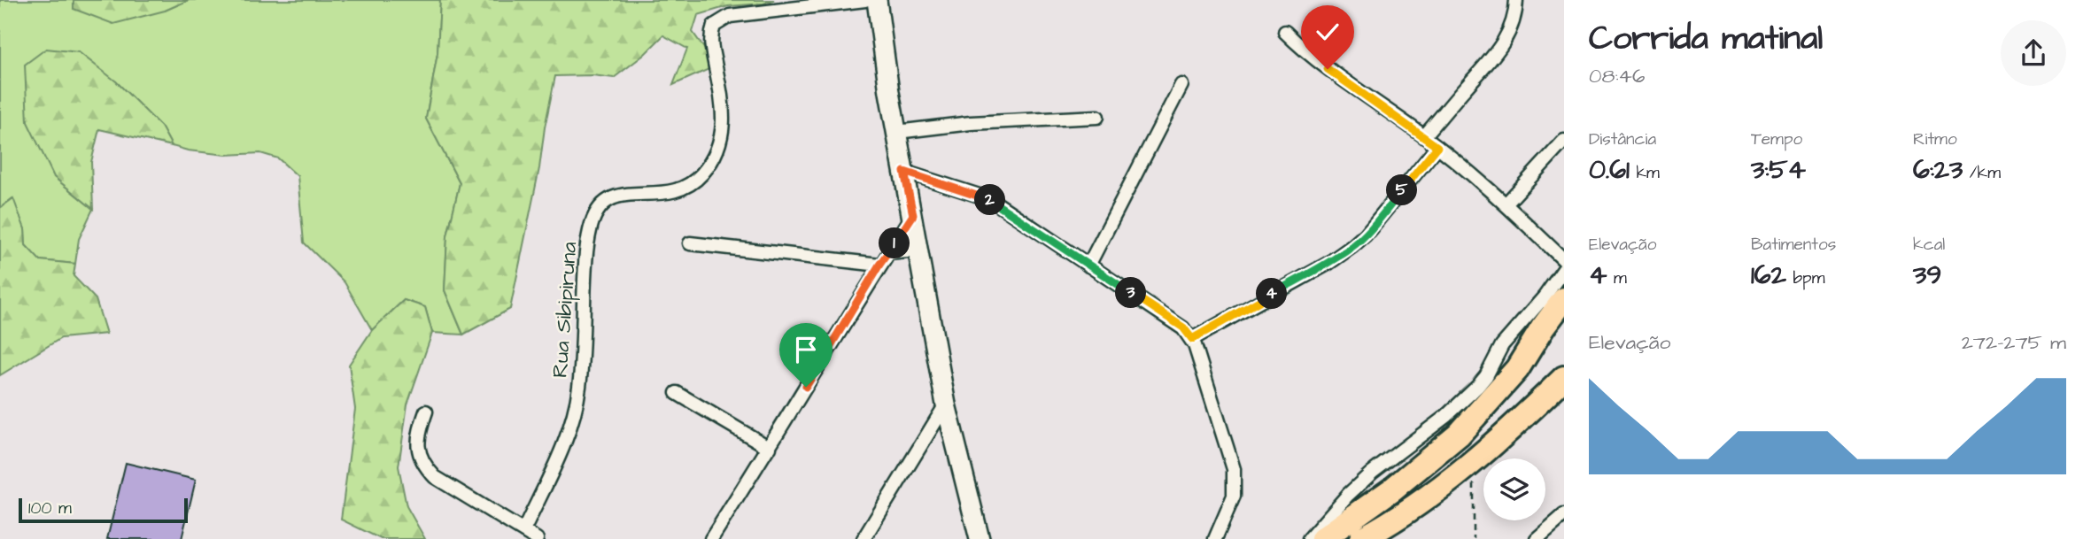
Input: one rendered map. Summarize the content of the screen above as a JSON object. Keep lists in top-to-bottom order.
{
  "streets": {
    "street": ["Rua Sibipiruna"]
  },
  "scale_bar": "100 m",
  "page": {
    "heading": ["Corrida matinal", "08:46"],
    "stats": [
      ["Distância", "0.61 km"],
      ["Tempo", "3:54"],
      ["Ritmo", "6:23 /km"],
      ["Elevação", "4 m"],
      ["Batimentos", "162 bpm"],
      ["kcal", "39"]
    ],
    "pins": [
      "5",
      "2",
      "1",
      "3",
      "4"
    ],
    "chart": ["Elevação", "272–275 m"],
    "scale": "100 m"
  }
}
